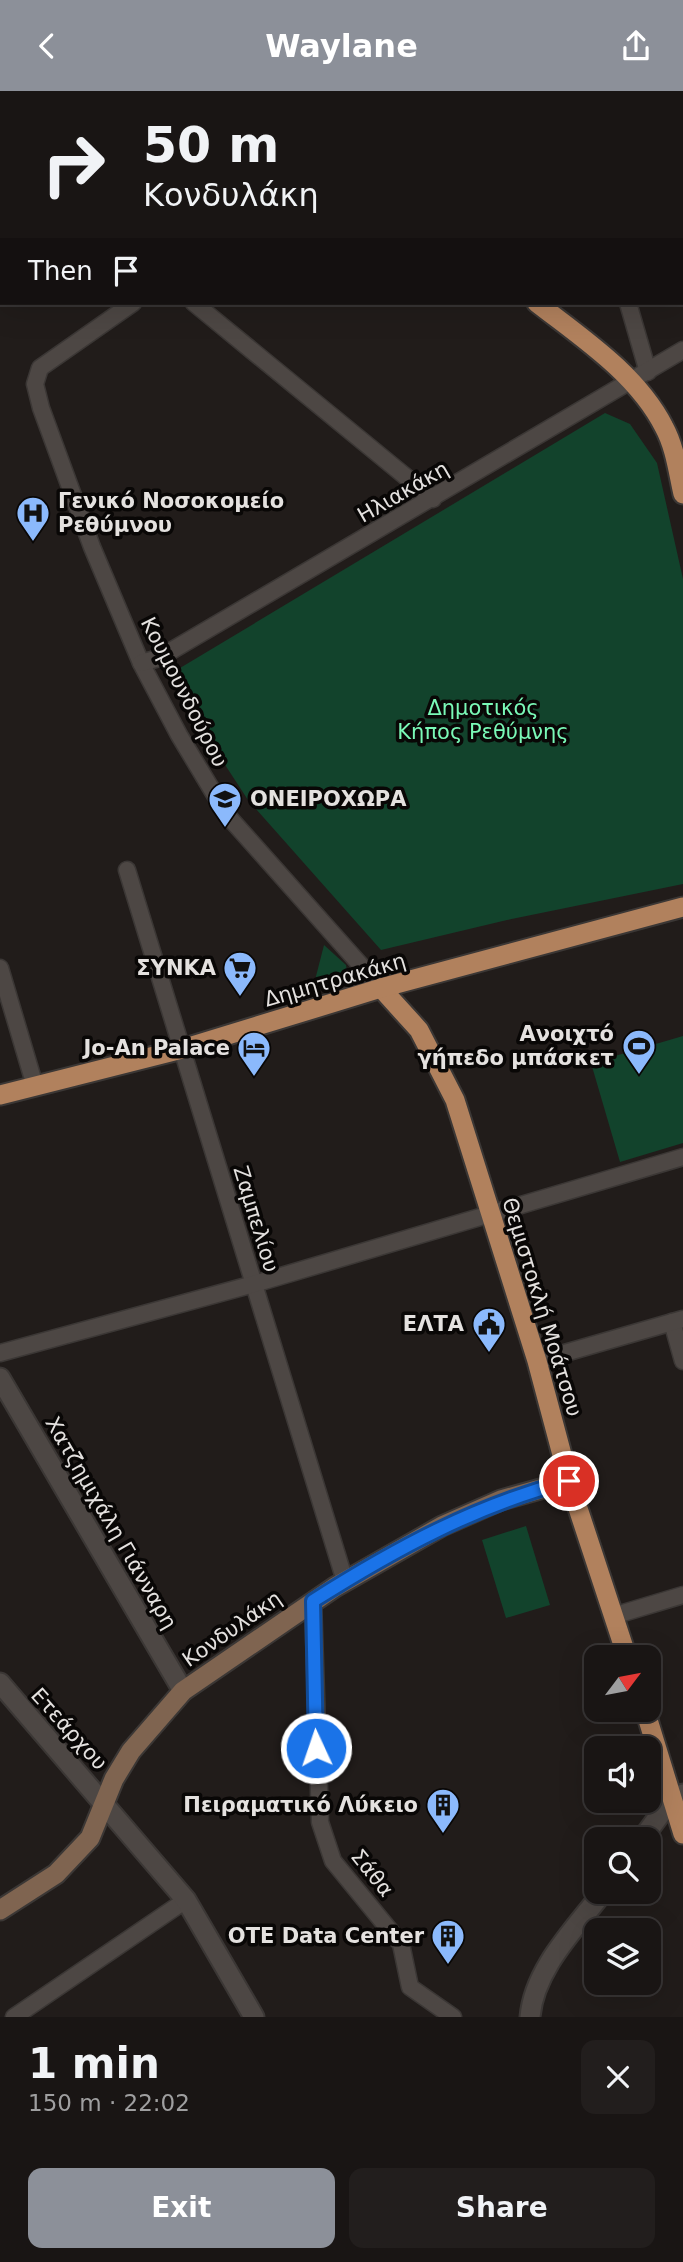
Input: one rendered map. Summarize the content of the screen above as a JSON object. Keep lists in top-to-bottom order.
{
  "streets": {
    "main road": ["Δημητρακάκη", "Θεμιστοκλή Μοάτσου", "Κονδυλάκη"],
    "street": [
      "Ηλιακάκη",
      "Κουμουνδούρου",
      "Ζαμπελίου",
      "Χατζημιχάλη Γιάνναρη",
      "Ετεάρχου",
      "Σάθα"
    ]
  },
  "crossings": [
    ["Ηλιακάκη", "Κουμουνδούρου"],
    ["Κουμουνδούρου", "Δημητρακάκη"],
    ["Κουμουνδούρου", "Θεμιστοκλή Μοάτσου"],
    ["Δημητρακάκη", "Ζαμπελίου"],
    ["Δημητρακάκη", "Θεμιστοκλή Μοάτσου"],
    ["Ζαμπελίου", "Κονδυλάκη"],
    ["Θεμιστοκλή Μοάτσου", "Κονδυλάκη"],
    ["Χατζημιχάλη Γιάνναρη", "Κονδυλάκη"],
    ["Κονδυλάκη", "Ετεάρχου"],
    ["Κονδυλάκη", "Σάθα"]
  ],
  "parks": ["Δημοτικός Κήπος Ρεθύμνης"],
  "places": {
    "hospital": ["Γενικό Νοσοκομείο Ρεθύμνου"],
    "school or university": ["ΟΝΕΙΡΟΧΩΡΑ"],
    "supermarket": ["ΣΥΝΚΑ"],
    "sports": ["Ανοιχτό γήπεδο μπάσκετ"],
    "hotel": ["Jo-An Palace"],
    "public building": ["ΕΛΤΑ"],
    "building": ["Πειραματικό Λύκειο", "OTE Data Center"]
  },
  "north": "top right",
  "page": {
    "header": "Waylane",
    "turn": ["50 m", "Κονδυλάκη"],
    "then": "Then",
    "heading": ["1 min", "150 m · 22:02"],
    "buttons": ["Exit", "Share"]
  }
}
